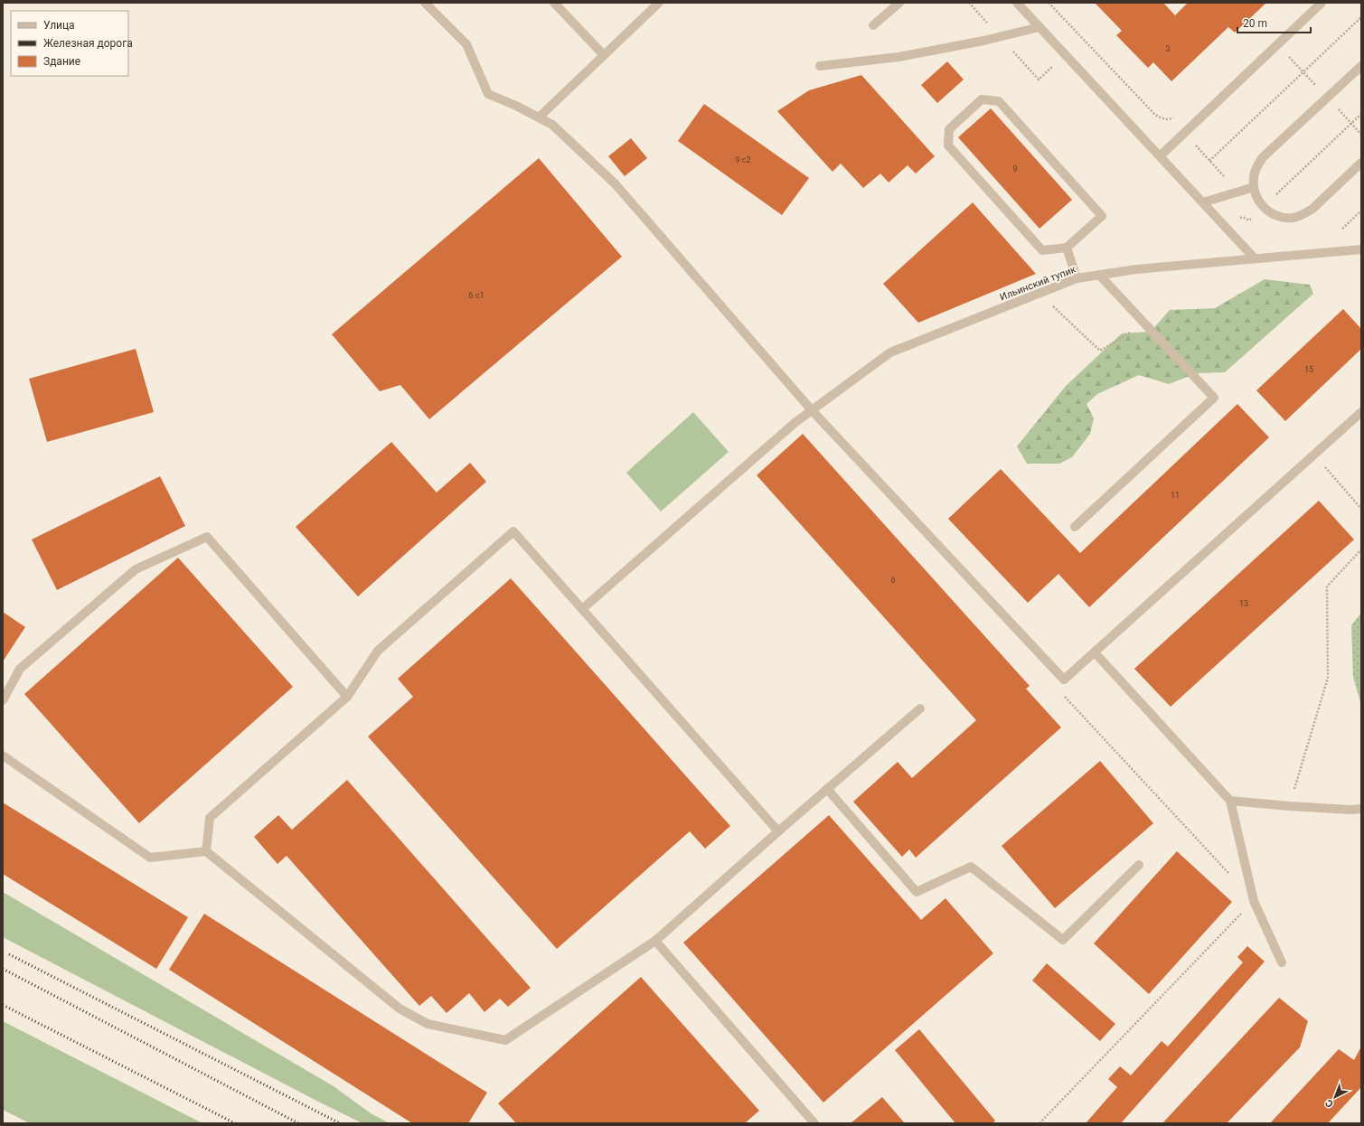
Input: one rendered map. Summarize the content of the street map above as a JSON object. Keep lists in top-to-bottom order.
{
  "streets": {
    "street": ["Ильинский тупик"]
  },
  "house_numbers": [
    "3",
    "9 с2",
    "9",
    "6 с1",
    "15",
    "11",
    "6",
    "13"
  ],
  "legend": ["Улица", "Железная дорога", "Здание"],
  "scale_bar": "20 m",
  "north": "bottom left"
}
